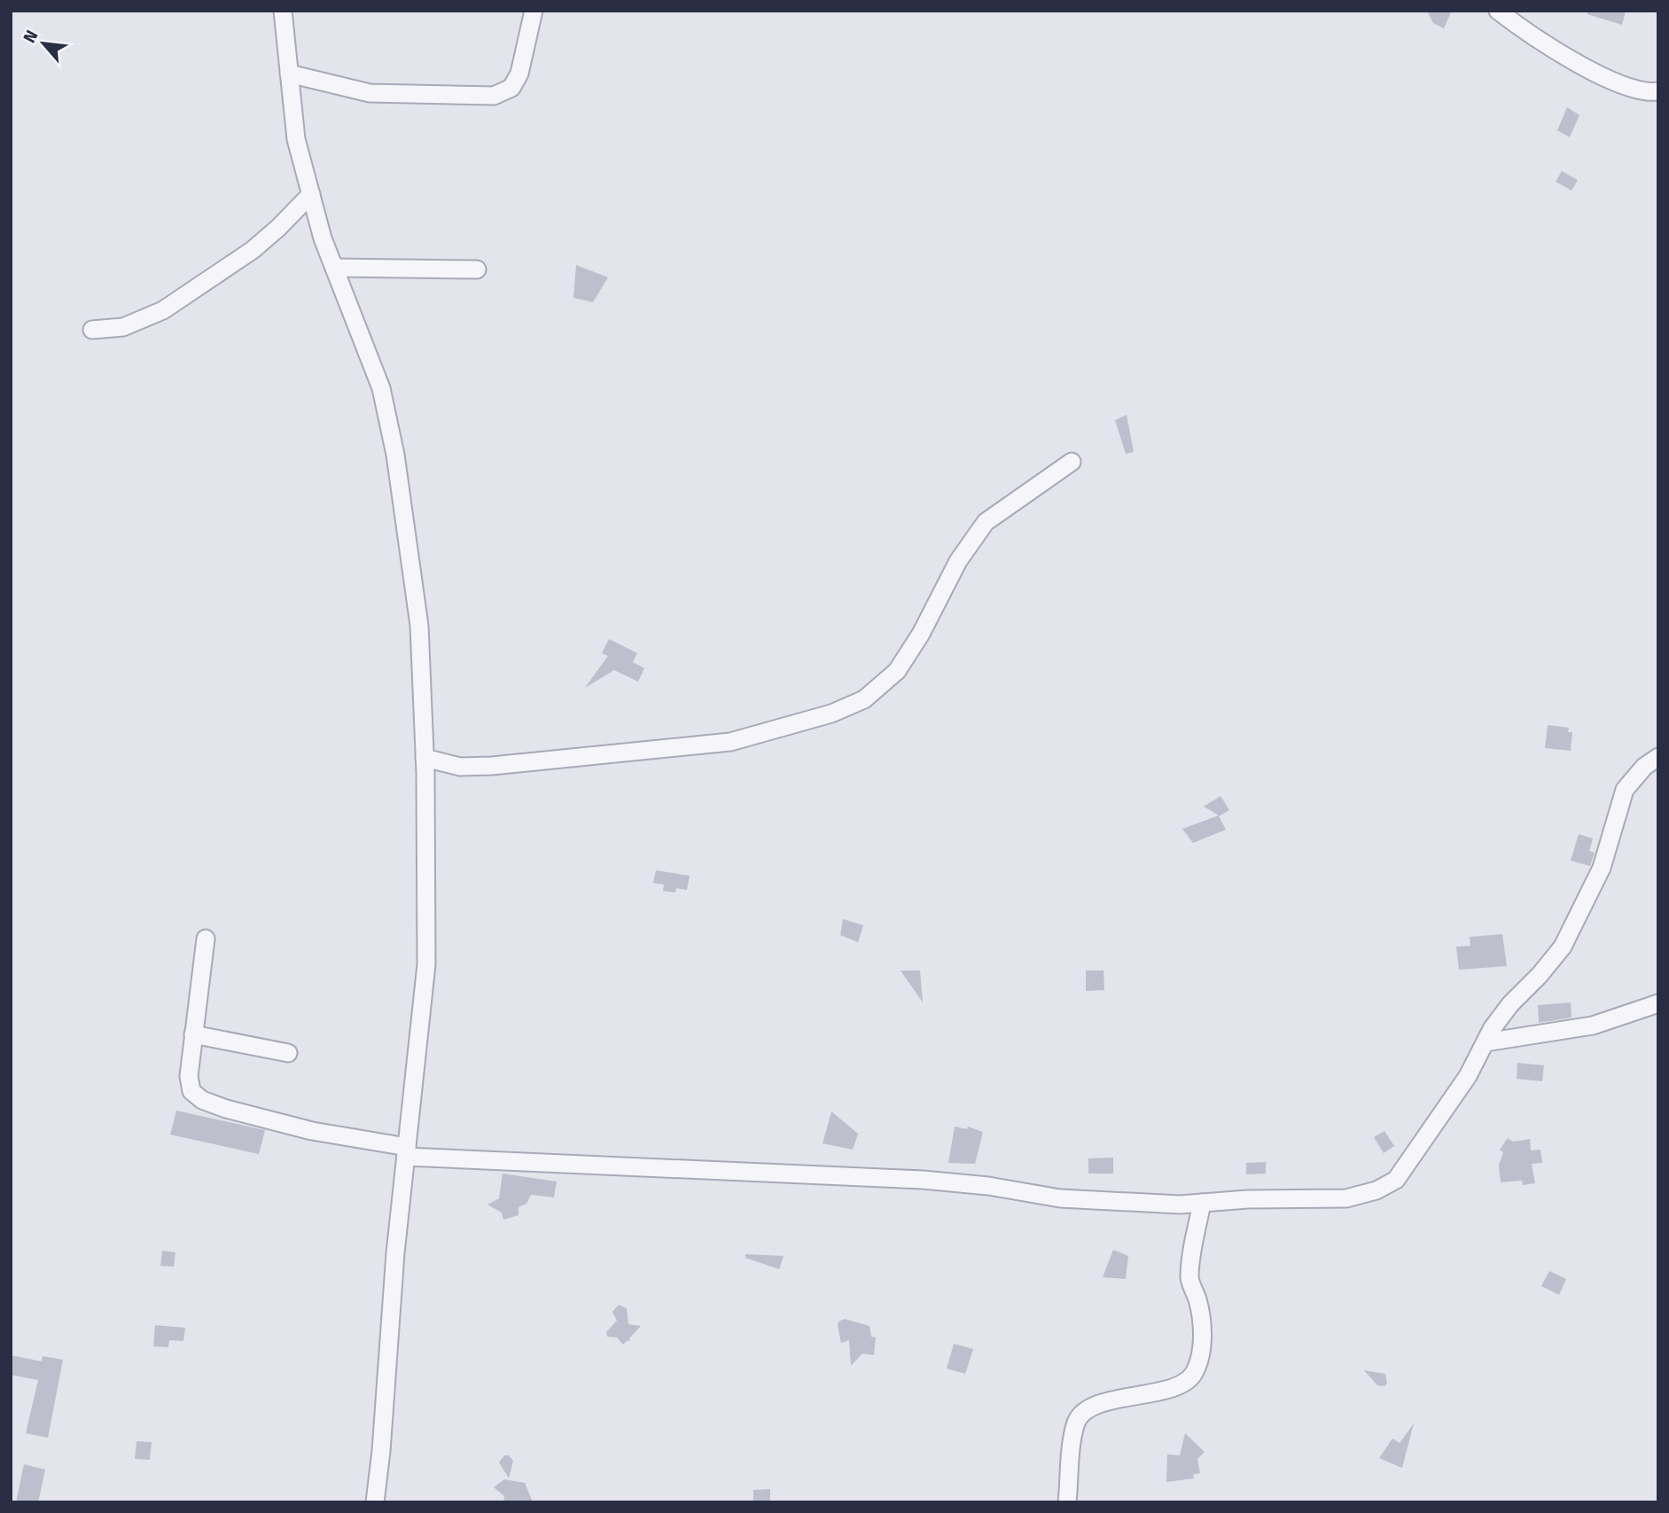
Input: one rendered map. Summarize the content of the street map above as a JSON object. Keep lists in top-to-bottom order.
{
  "north": "top left"
}
